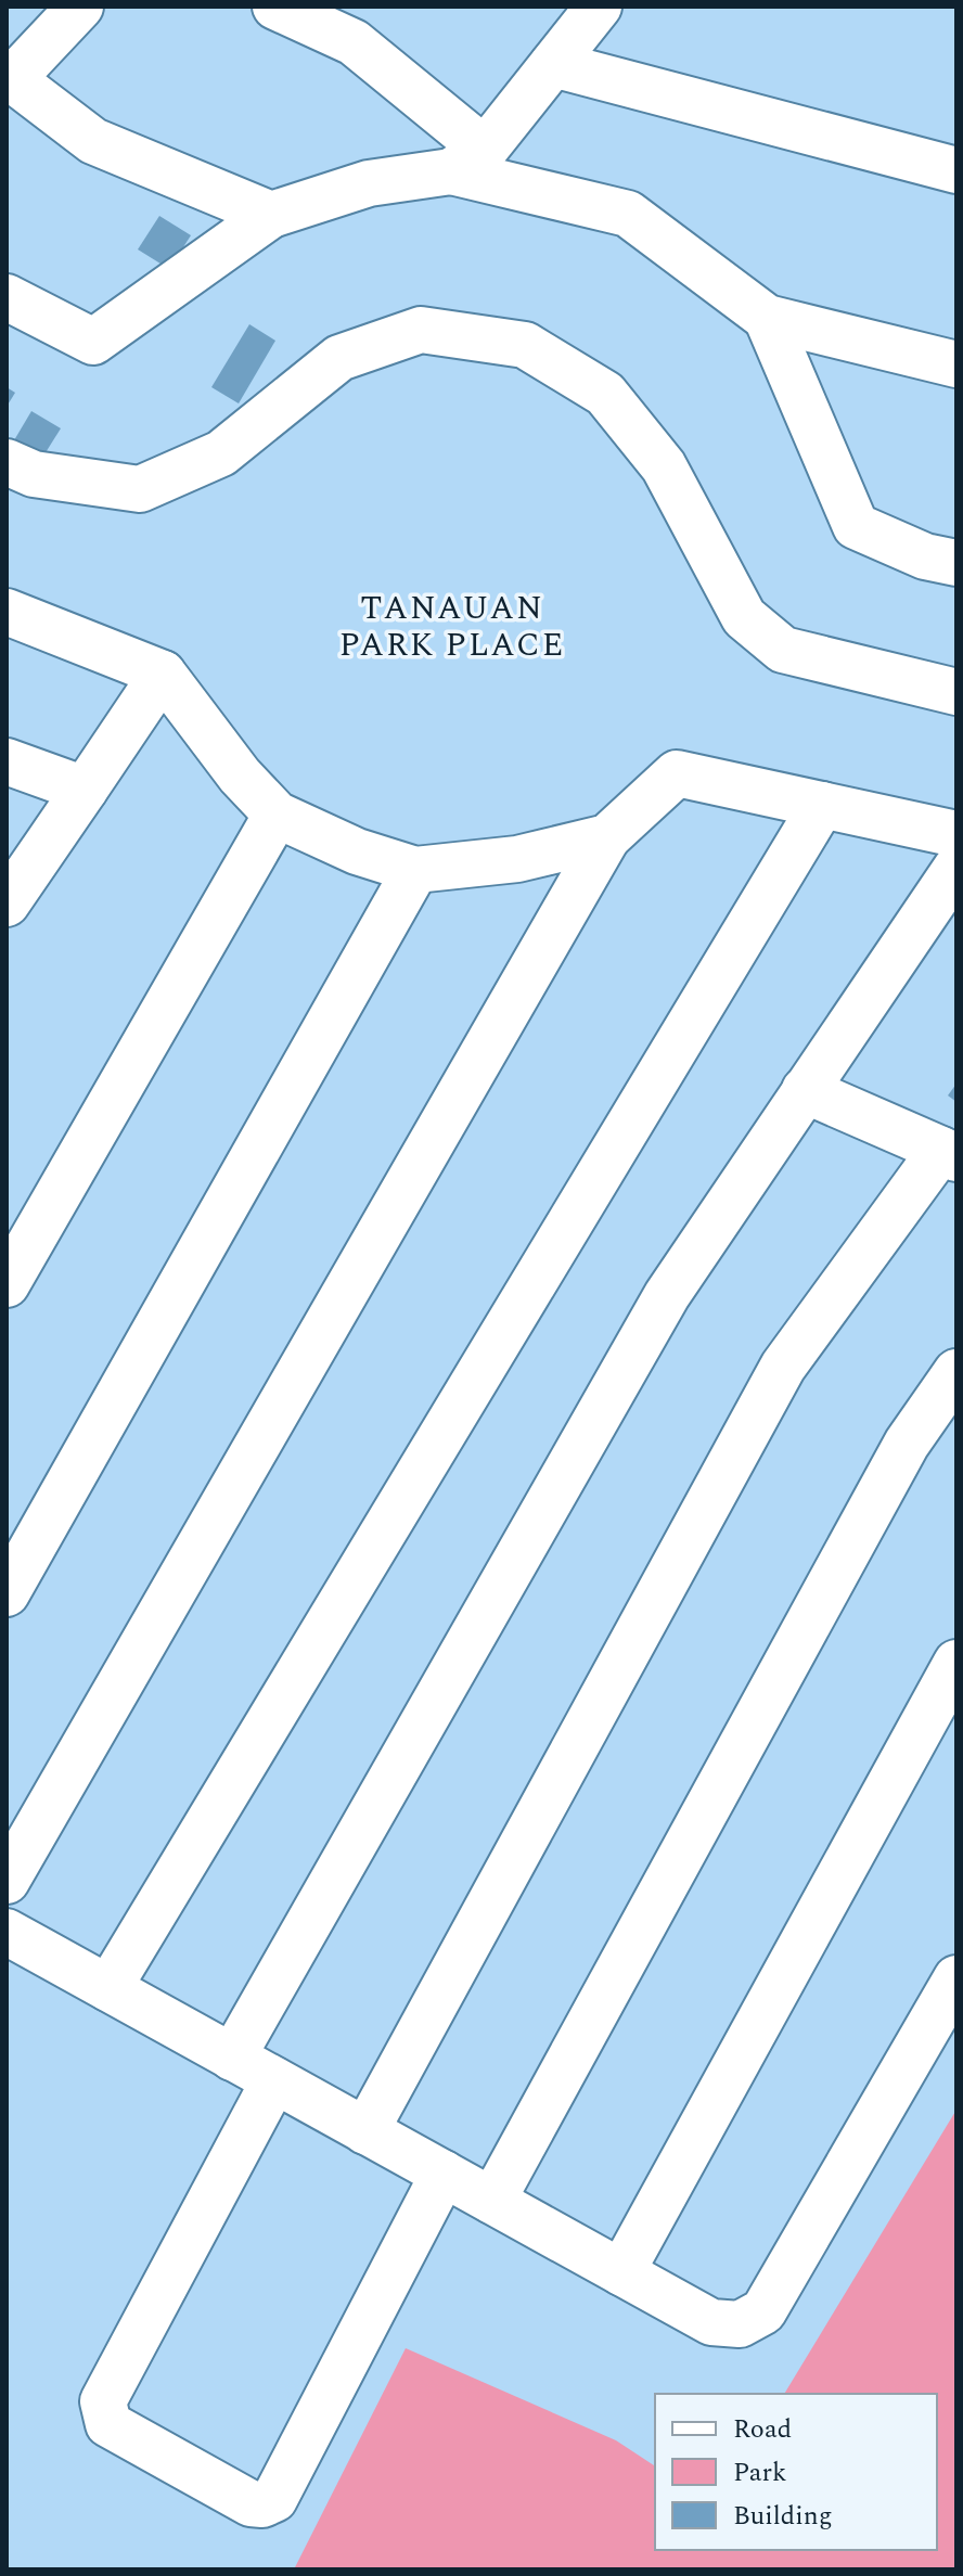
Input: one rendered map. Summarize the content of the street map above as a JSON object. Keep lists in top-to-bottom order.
{
  "districts": ["TANAUAN PARK PLACE"],
  "legend": ["Road", "Park", "Building"]
}
